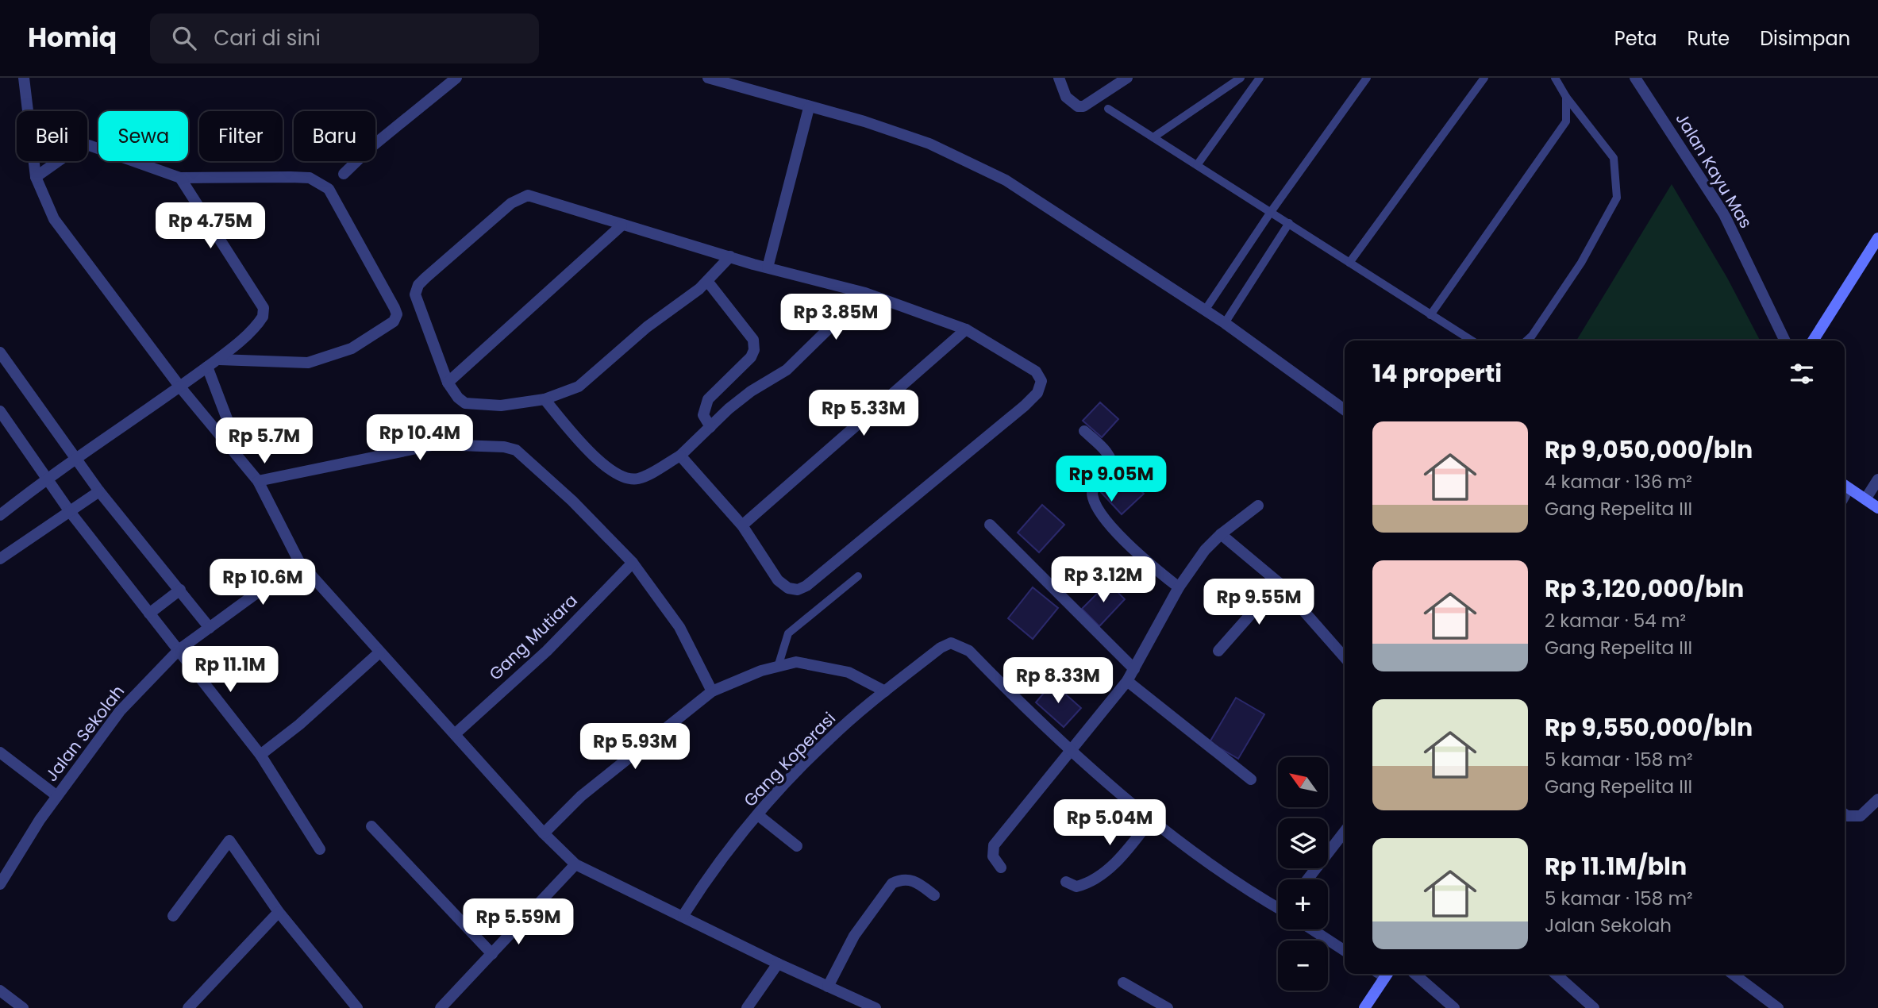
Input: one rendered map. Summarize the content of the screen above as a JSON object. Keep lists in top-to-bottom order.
{
  "streets": {
    "street": [
      "Jalan Kayu Mas",
      "Gang Mutiara",
      "Jalan Sekolah",
      "Gang Koperasi"
    ]
  },
  "north": "top left",
  "page": {
    "header": "Homiq",
    "search": "Cari di sini",
    "nav": ["Peta", "Rute", "Disimpan"],
    "chip": [
      "Beli",
      "Sewa",
      "Filter",
      "Baru"
    ],
    "price": [
      "Rp 4.75M",
      "Rp 3.85M",
      "Rp 5.33M",
      "Rp 10.4M",
      "Rp 5.7M",
      "Rp 9.05M",
      "Rp 3.12M",
      "Rp 10.6M",
      "Rp 9.55M",
      "Rp 11.1M",
      "Rp 8.33M",
      "Rp 5.93M",
      "Rp 5.04M",
      "Rp 5.59M"
    ],
    "heading": "14 properti",
    "list": [
      {
        "name": "Rp 9,050,000/bln",
        "note": "4 kamar · 136 m² · Gang Repelita III"
      },
      {
        "name": "Rp 3,120,000/bln",
        "note": "2 kamar · 54 m² · Gang Repelita III"
      },
      {
        "name": "Rp 9,550,000/bln",
        "note": "5 kamar · 158 m² · Gang Repelita III"
      },
      {
        "name": "Rp 11.1M/bln",
        "note": "5 kamar · 158 m² · Jalan Sekolah"
      }
    ],
    "map_buttons": ["+", "−"]
  }
}
